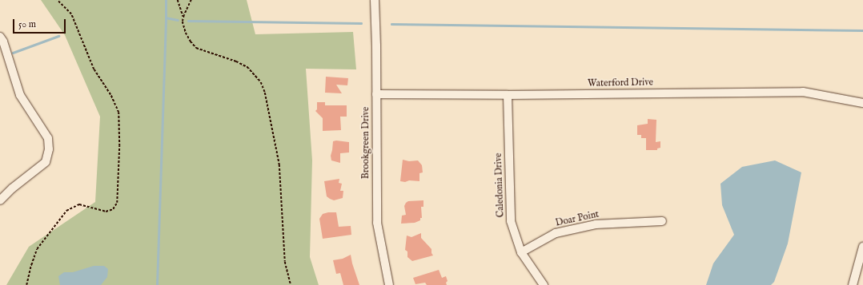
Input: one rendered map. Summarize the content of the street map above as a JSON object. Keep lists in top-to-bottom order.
{
  "streets": {
    "street": [
      "Waterford Drive",
      "Brookgreen Drive",
      "Caledonia Drive",
      "Doar Point"
    ]
  },
  "crossings": [
    ["Waterford Drive", "Brookgreen Drive"],
    ["Waterford Drive", "Caledonia Drive"],
    ["Caledonia Drive", "Doar Point"]
  ],
  "scale_bar": "50 m"
}
